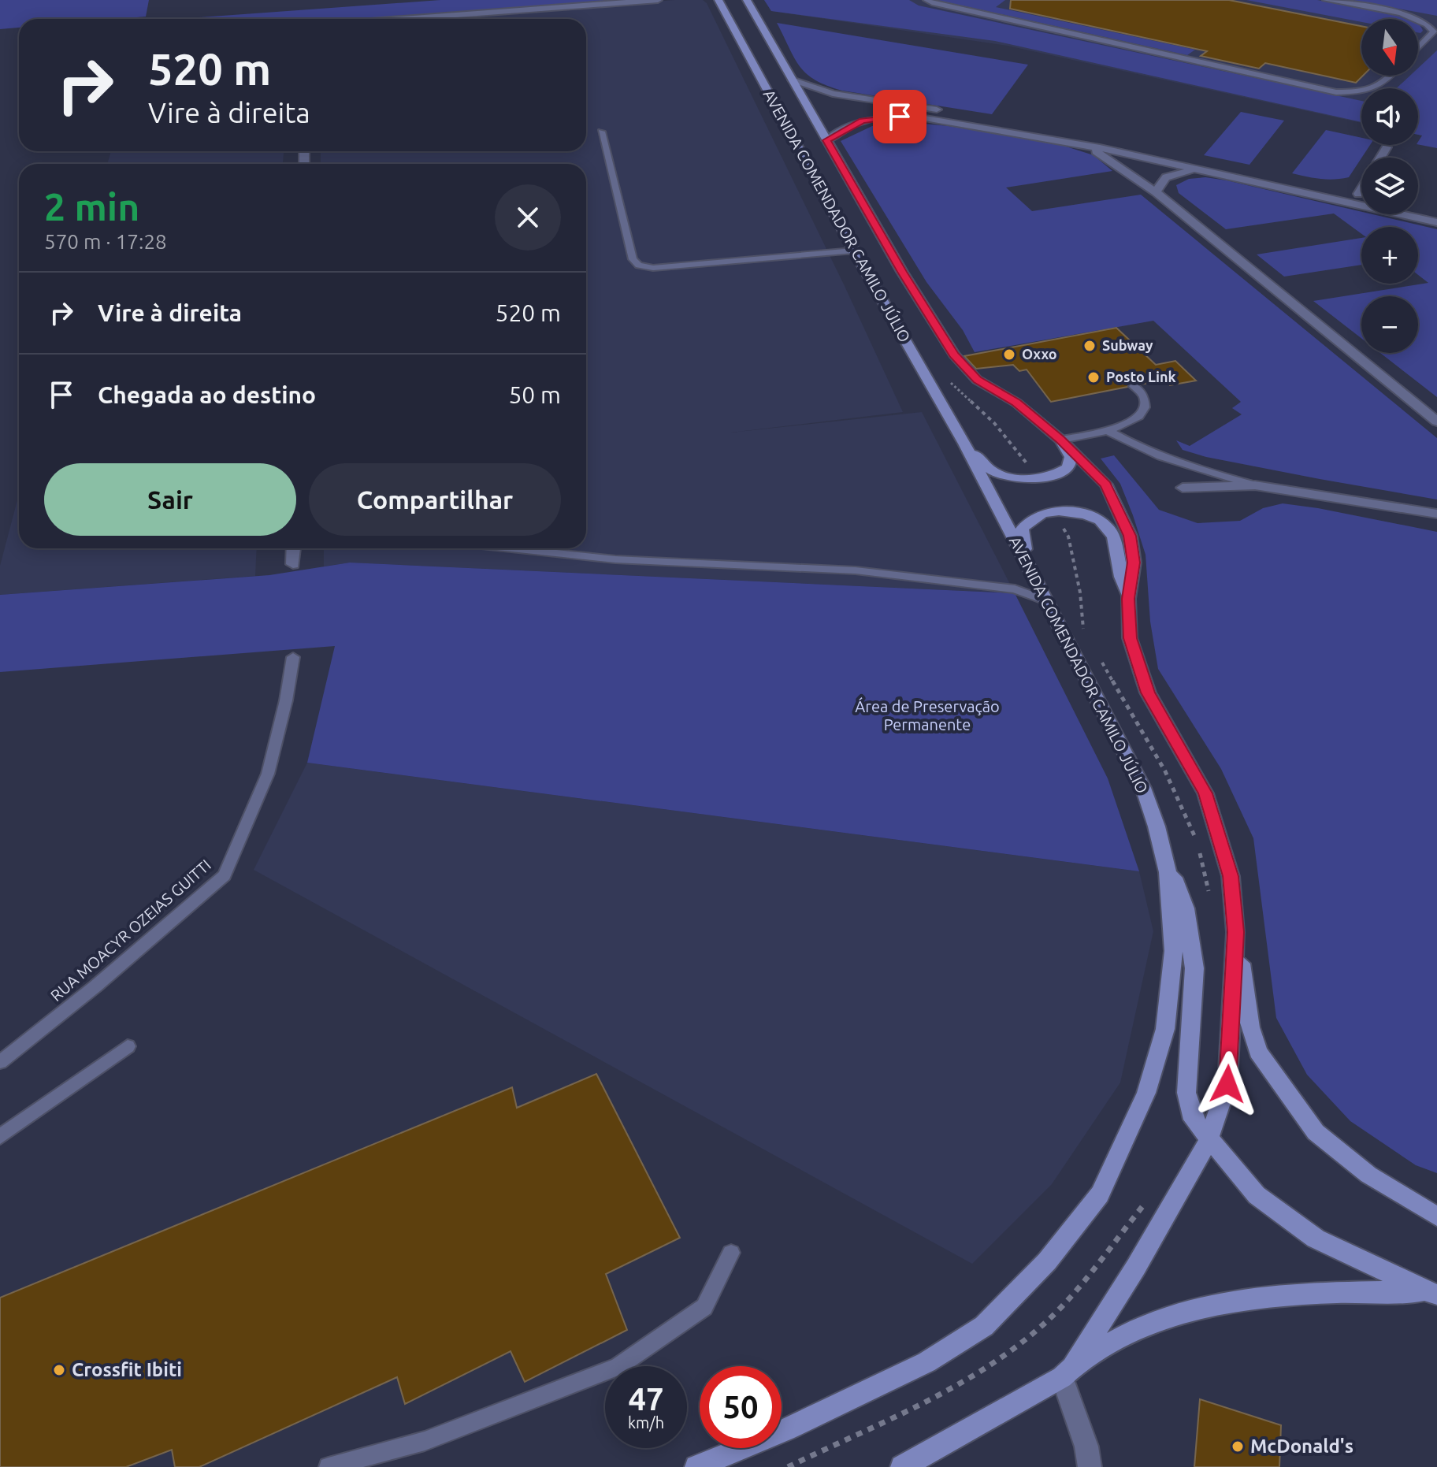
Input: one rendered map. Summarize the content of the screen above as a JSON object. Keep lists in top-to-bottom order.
{
  "streets": {
    "main road": ["AVENIDA COMENDADOR CAMILO JÚLIO"],
    "lane": ["RUA MOACYR OZEIAS GUITTI"]
  },
  "parks": ["Área de Preservação Permanente"],
  "places": [
    "Subway",
    "Oxxo",
    "Posto Link",
    "Crossfit Ibiti",
    "McDonald's"
  ],
  "north": "bottom",
  "page": {
    "map_buttons": ["+", "−"],
    "turn": ["520 m", "Vire à direita"],
    "heading": ["2 min", "570 m · 17:28"],
    "list": [
      {
        "name": "Vire à direita",
        "value": "520 m"
      },
      {
        "name": "Chegada ao destino",
        "value": "50 m"
      }
    ],
    "buttons": ["Sair", "Compartilhar"],
    "speed": "47 km/h",
    "limit": "50"
  }
}
